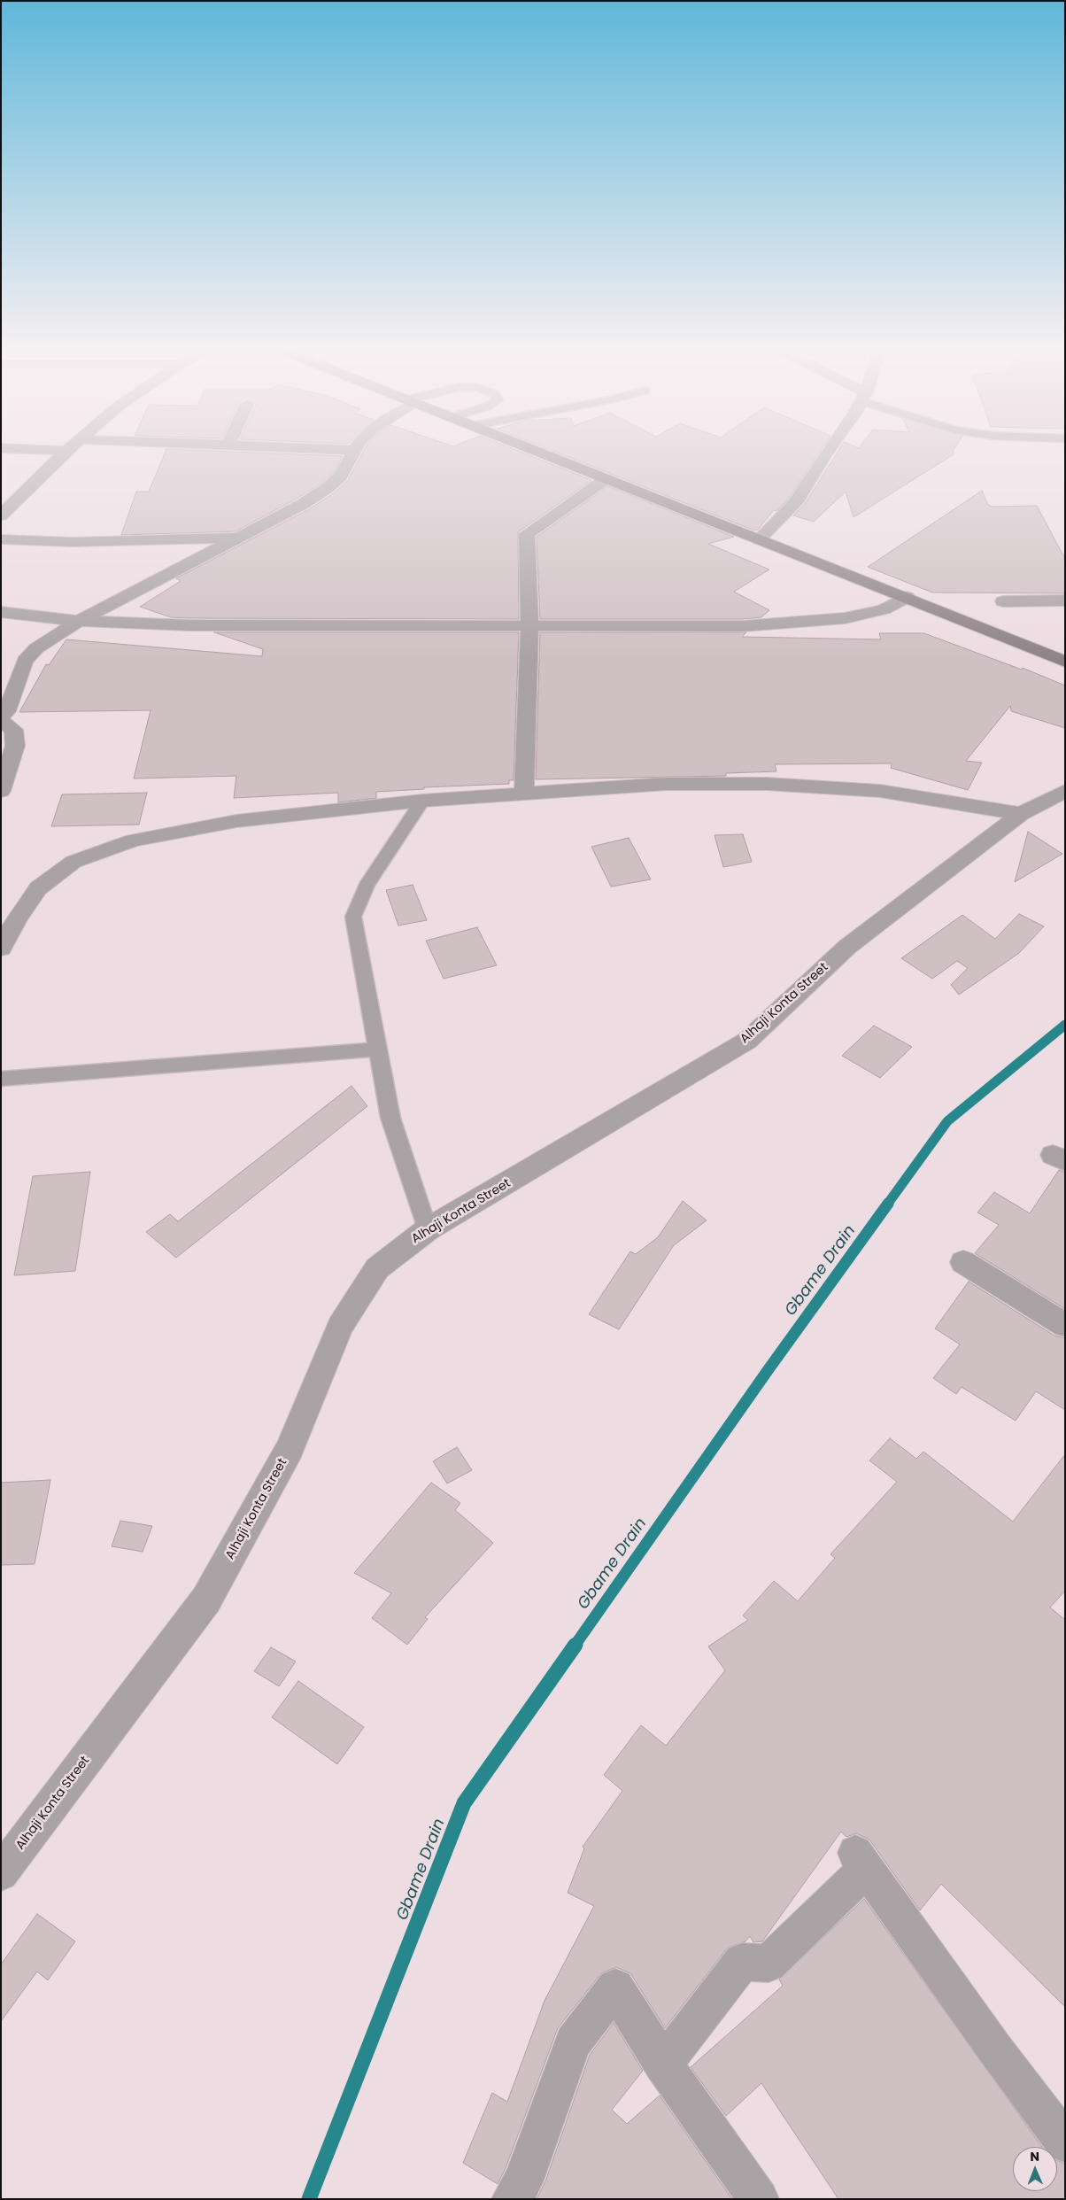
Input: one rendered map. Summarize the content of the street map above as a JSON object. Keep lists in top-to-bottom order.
{
  "streets": {
    "street": ["Alhaji Konta Street"]
  },
  "water": ["Gbame Drain"],
  "north": "top"
}
